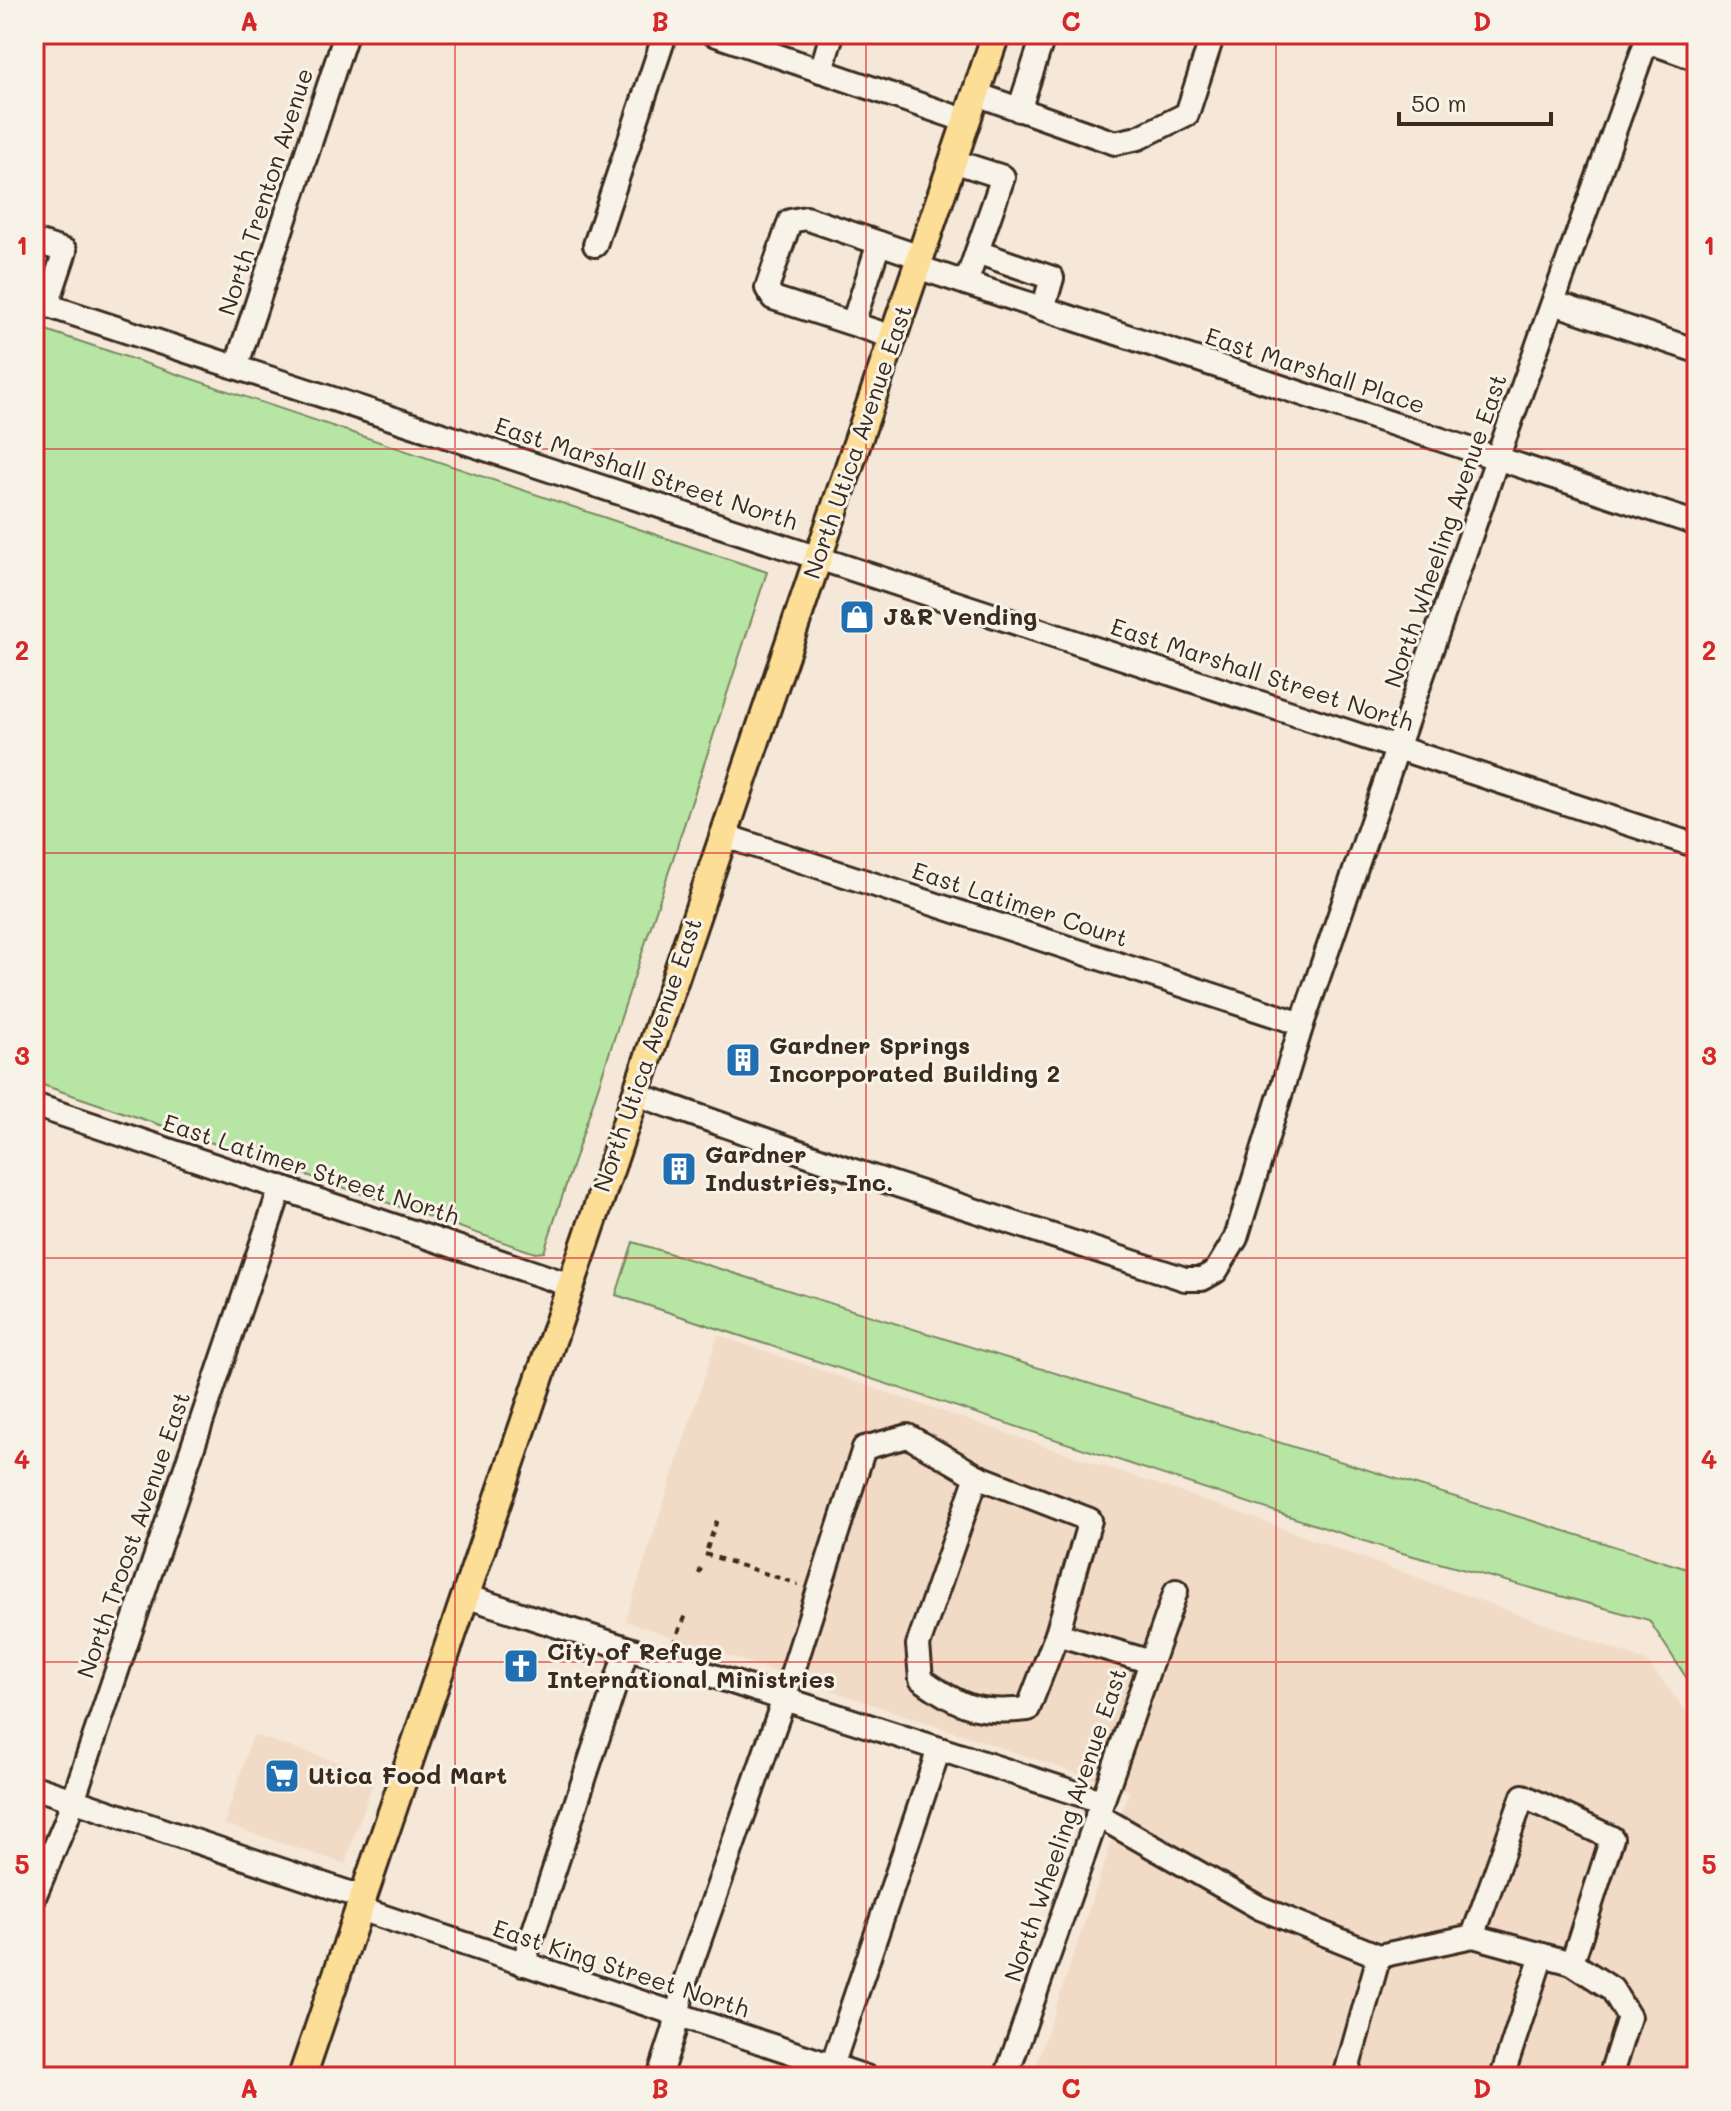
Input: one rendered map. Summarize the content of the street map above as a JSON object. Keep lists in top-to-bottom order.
{
  "streets": {
    "main road": ["North Utica Avenue East"],
    "street": [
      "North Trenton Avenue",
      "East Marshall Place",
      "East Marshall Street North",
      "North Wheeling Avenue East",
      "East Latimer Court",
      "East Latimer Street North",
      "North Troost Avenue East",
      "East King Street North"
    ]
  },
  "crossings": [
    ["North Trenton Avenue", "East Marshall Street North"],
    ["East Marshall Place", "North Utica Avenue East"],
    ["East Marshall Place", "North Wheeling Avenue East"],
    ["North Utica Avenue East", "East Marshall Street North"],
    ["North Utica Avenue East", "North Wheeling Avenue East"],
    ["North Utica Avenue East", "East Latimer Court"],
    ["North Utica Avenue East", "East Latimer Street North"],
    ["North Utica Avenue East", "East King Street North"],
    ["East Marshall Street North", "North Wheeling Avenue East"],
    ["North Wheeling Avenue East", "East Latimer Court"],
    ["East Latimer Street North", "North Troost Avenue East"],
    ["North Troost Avenue East", "East King Street North"]
  ],
  "places": {
    "shop": ["J&R Vending"],
    "building": ["Gardner Springs Incorporated Building 2", "Gardner Industries, Inc."],
    "church": ["City of Refuge International Ministries"],
    "supermarket": ["Utica Food Mart"]
  },
  "scale_bar": "50 m",
  "grid": {
    "columns": [
      "A",
      "B",
      "C",
      "D"
    ],
    "rows": [
      "1",
      "2",
      "3",
      "4",
      "5"
    ]
  }
}
